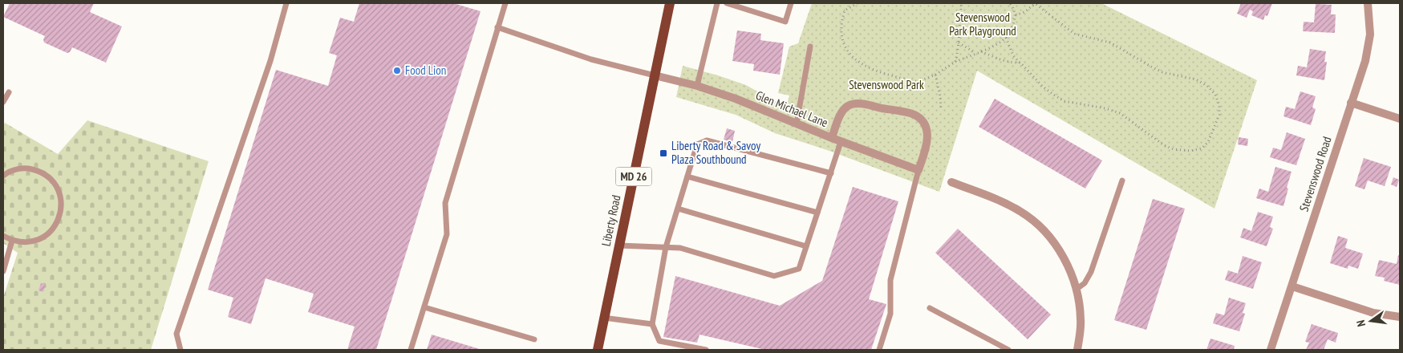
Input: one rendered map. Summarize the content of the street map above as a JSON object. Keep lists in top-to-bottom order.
{
  "streets": {
    "main road": ["MD 26", "Liberty Road"],
    "street": ["Glen Michael Lane", "Stevenswood Road"]
  },
  "crossings": [
    ["Glen Michael Lane", "Liberty Road"]
  ],
  "parks": ["Stevenswood Park Playground", "Stevenswood Park"],
  "places": {
    "other": ["Food Lion"],
    "transit": ["Liberty Road & Savoy Plaza Southbound"]
  },
  "north": "left"
}
